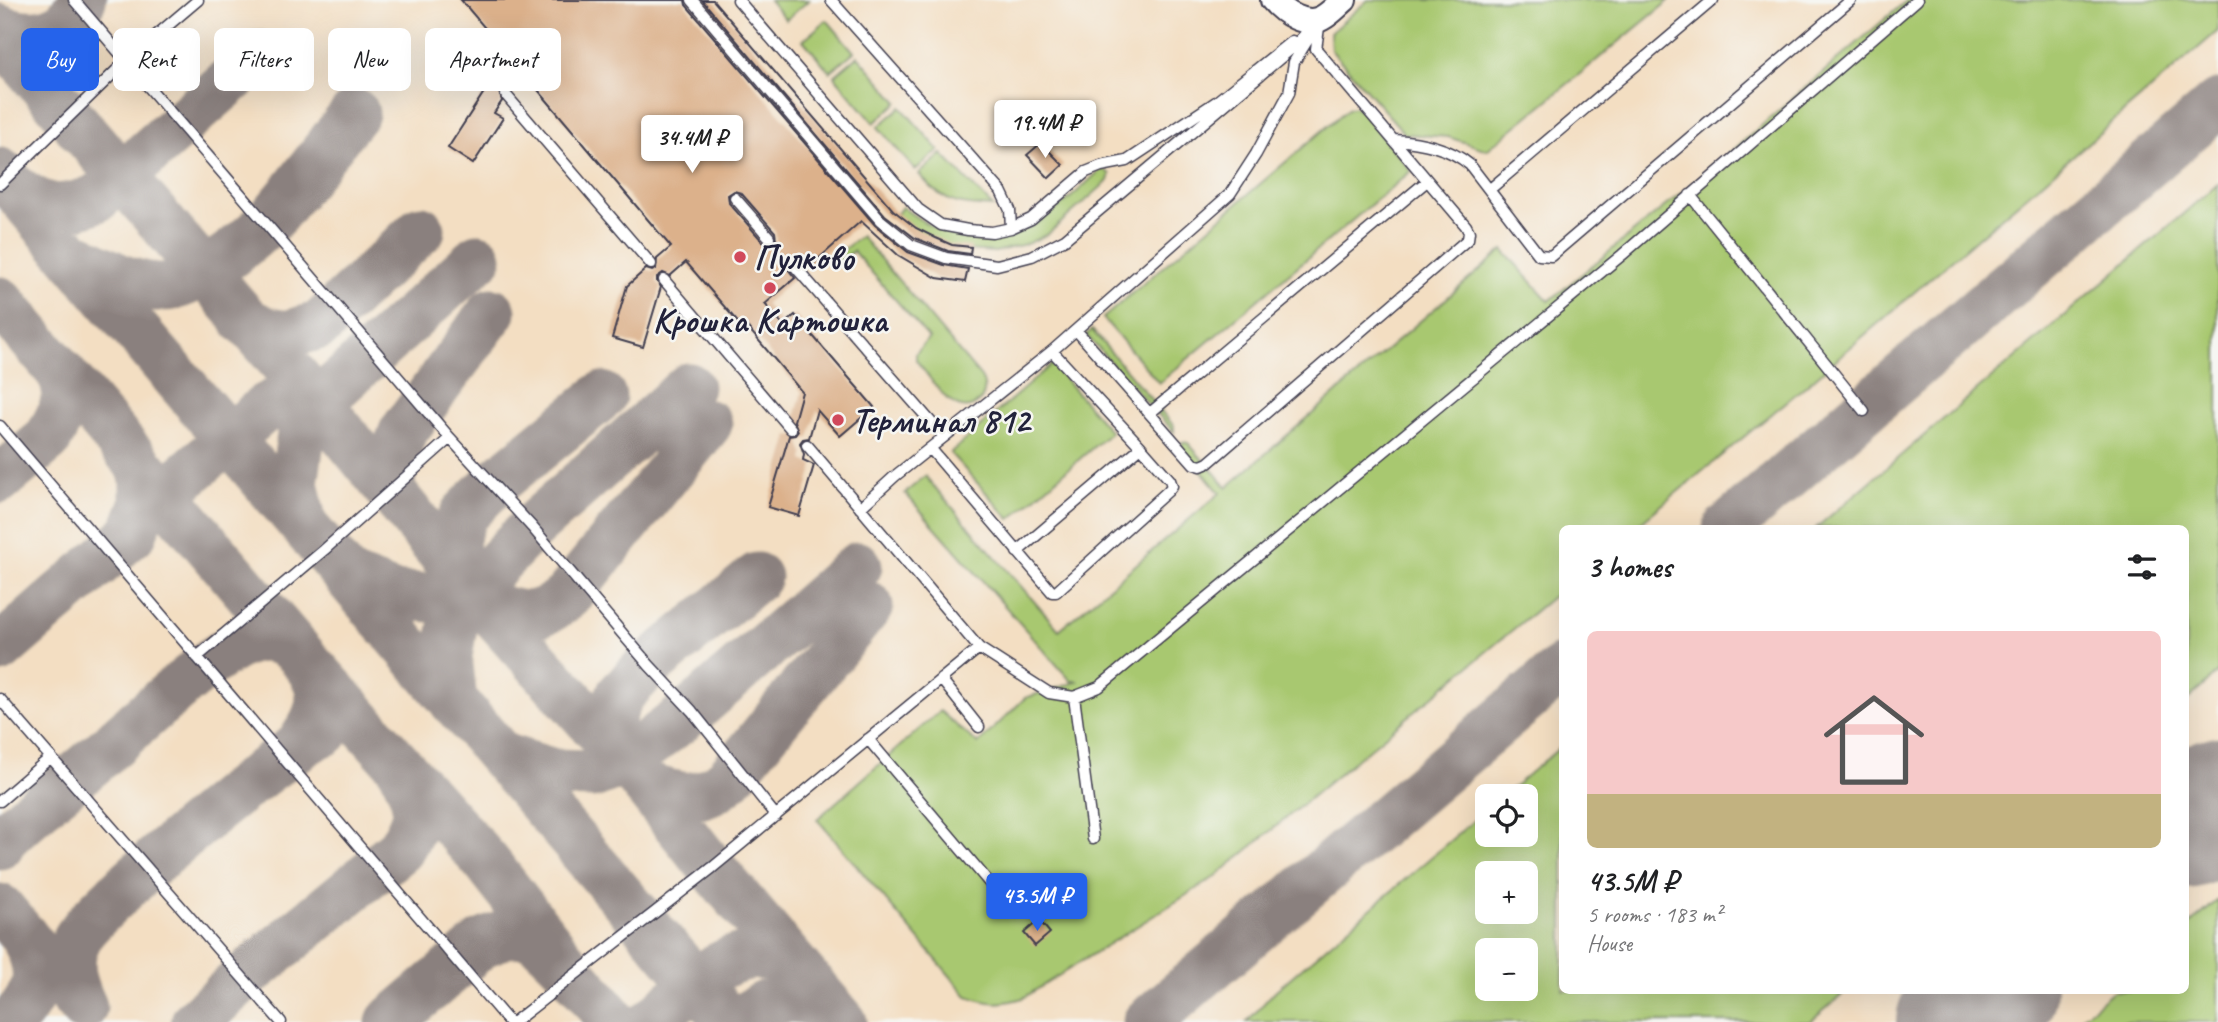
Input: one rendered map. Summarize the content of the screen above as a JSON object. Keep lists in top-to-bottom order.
{
  "places": ["Пулково", "Крошка Картошка", "Терминал 812"],
  "page": {
    "chip": [
      "Buy",
      "Rent",
      "Filters",
      "New",
      "Apartment"
    ],
    "price": ["19.4M ₽", "34.4M ₽", "43.5M ₽"],
    "heading": "3 homes",
    "list": [
      {
        "name": "43.5M ₽",
        "note": "5 rooms · 183 m² · House"
      }
    ],
    "map_buttons": ["+", "−"]
  }
}
